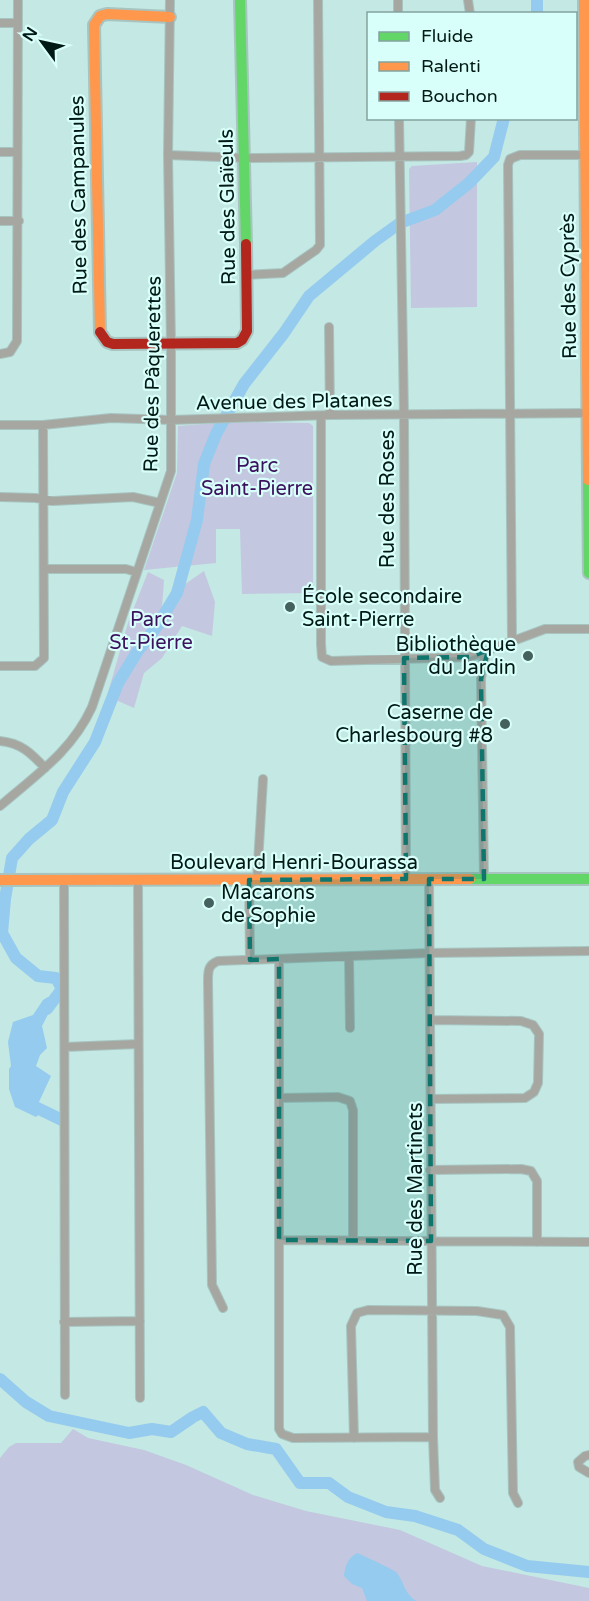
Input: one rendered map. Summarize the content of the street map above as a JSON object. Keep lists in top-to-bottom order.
{
  "streets": {
    "street": [
      "Rue des Campanules",
      "Rue des Glaïeuls",
      "Rue des Cyprès",
      "Rue des Pâquerettes",
      "Avenue des Platanes",
      "Rue des Roses",
      "Boulevard Henri-Bourassa",
      "Rue des Martinets"
    ]
  },
  "crossings": [
    ["Rue des Campanules", "Rue des Glaïeuls"],
    ["Rue des Campanules", "Rue des Pâquerettes"],
    ["Rue des Glaïeuls", "Rue des Pâquerettes"],
    ["Rue des Cyprès", "Avenue des Platanes"],
    ["Rue des Pâquerettes", "Avenue des Platanes"],
    ["Avenue des Platanes", "Rue des Roses"],
    ["Rue des Roses", "Boulevard Henri-Bourassa"],
    ["Boulevard Henri-Bourassa", "Rue des Martinets"]
  ],
  "parks": ["Parc Saint-Pierre", "Parc St-Pierre"],
  "places": [
    "École secondaire Saint-Pierre",
    "Bibliothèque du Jardin",
    "Caserne de Charlesbourg #8",
    "Macarons de Sophie"
  ],
  "legend": ["Fluide", "Ralenti", "Bouchon"],
  "north": "top left"
}
